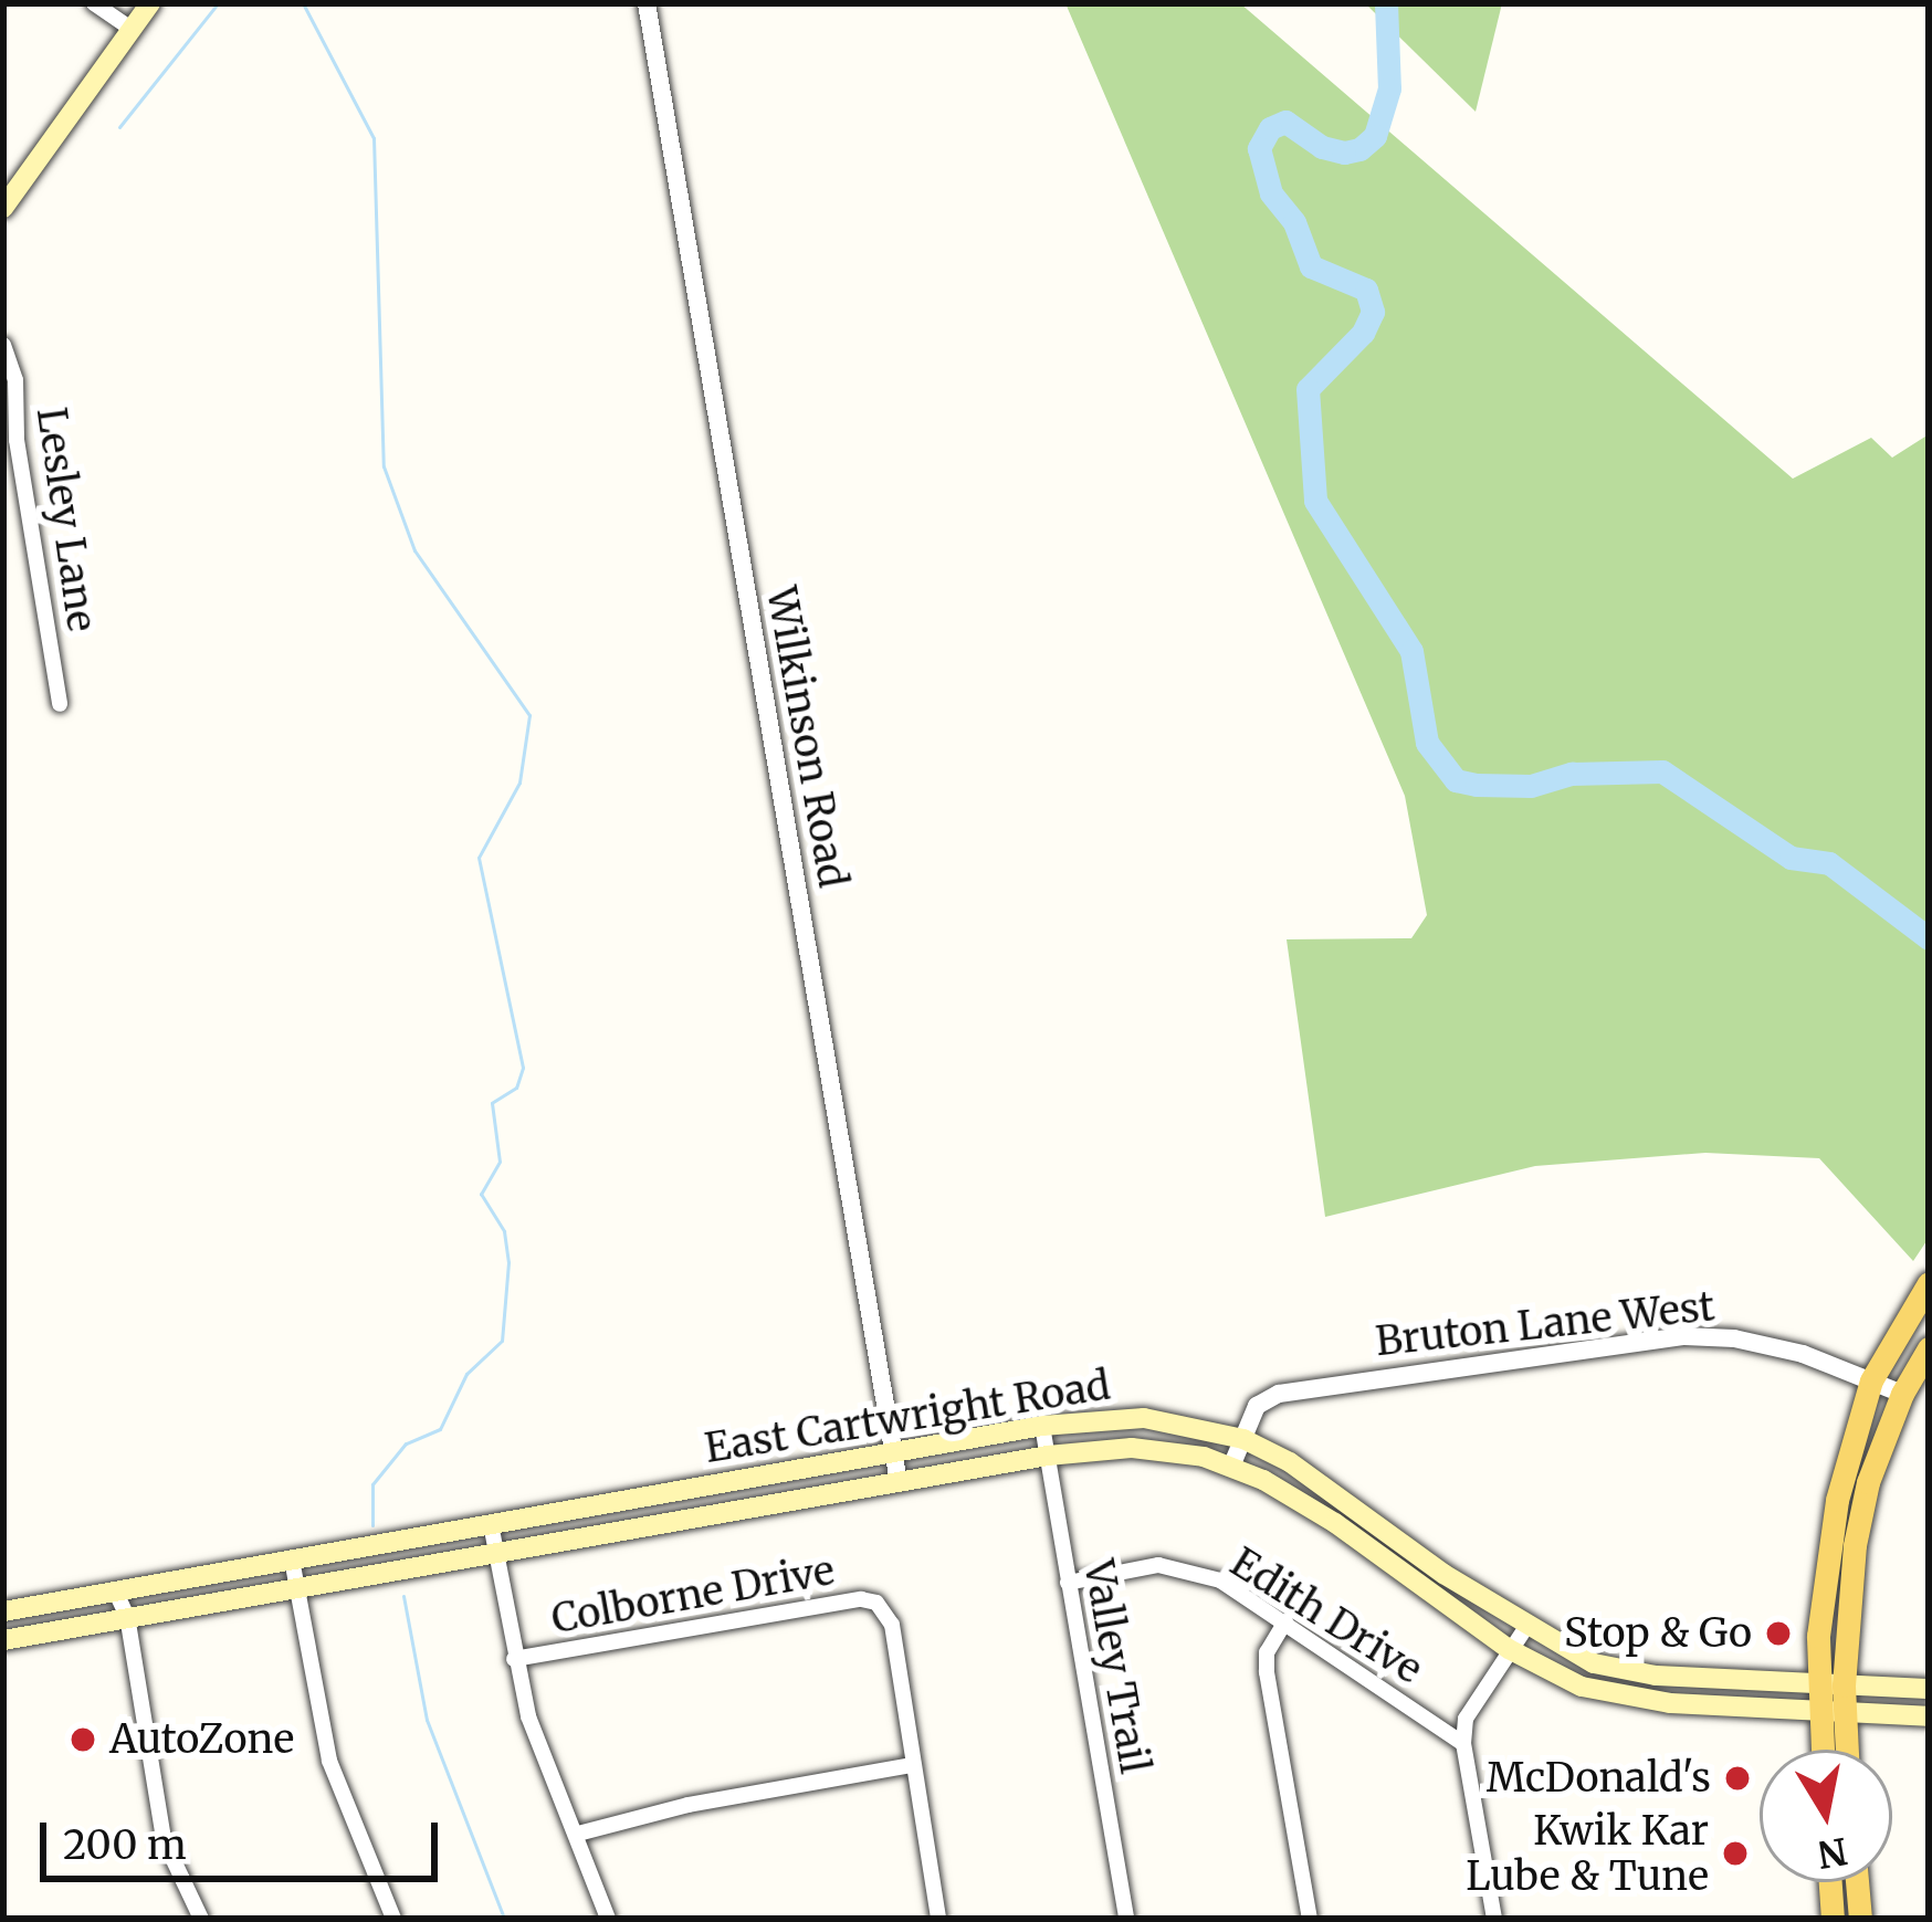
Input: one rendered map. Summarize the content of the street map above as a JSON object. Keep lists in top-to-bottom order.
{
  "streets": {
    "main road": ["East Cartwright Road"],
    "street": [
      "Lesley Lane",
      "Wilkinson Road",
      "Bruton Lane West",
      "Colborne Drive",
      "Edith Drive",
      "Valley Trail"
    ]
  },
  "crossings": [
    ["Wilkinson Road", "East Cartwright Road"],
    ["Bruton Lane West", "East Cartwright Road"],
    ["East Cartwright Road", "Valley Trail"],
    ["Edith Drive", "Valley Trail"]
  ],
  "places": [
    "Stop & Go",
    "AutoZone",
    "McDonald's",
    "Kwik Kar Lube & Tune"
  ],
  "scale_bar": "200 m",
  "north": "bottom"
}
